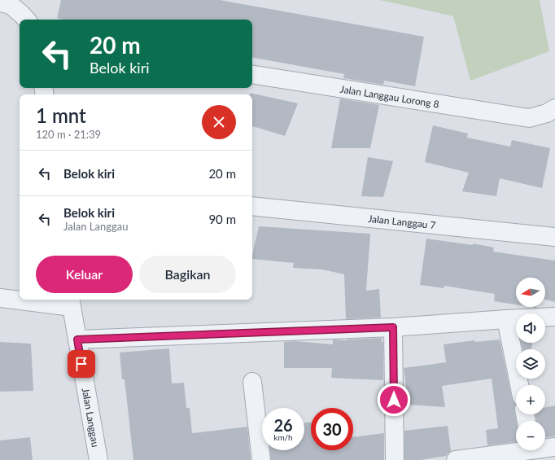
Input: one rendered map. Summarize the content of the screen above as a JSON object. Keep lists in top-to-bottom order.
{
  "streets": {
    "street": ["Jalan Langgau Lorong 8", "Jalan Langgau 7", "Jalan Langgau"]
  },
  "north": "left",
  "page": {
    "turn": ["20 m", "Belok kiri"],
    "heading": ["1 mnt", "120 m · 21:39"],
    "list": [
      {
        "name": "Belok kiri",
        "value": "20 m"
      },
      {
        "name": "Belok kiri",
        "note": "Jalan Langgau",
        "value": "90 m"
      }
    ],
    "buttons": ["Keluar", "Bagikan"],
    "map_buttons": ["+", "−"],
    "speed": "26 km/h",
    "limit": "30"
  }
}
